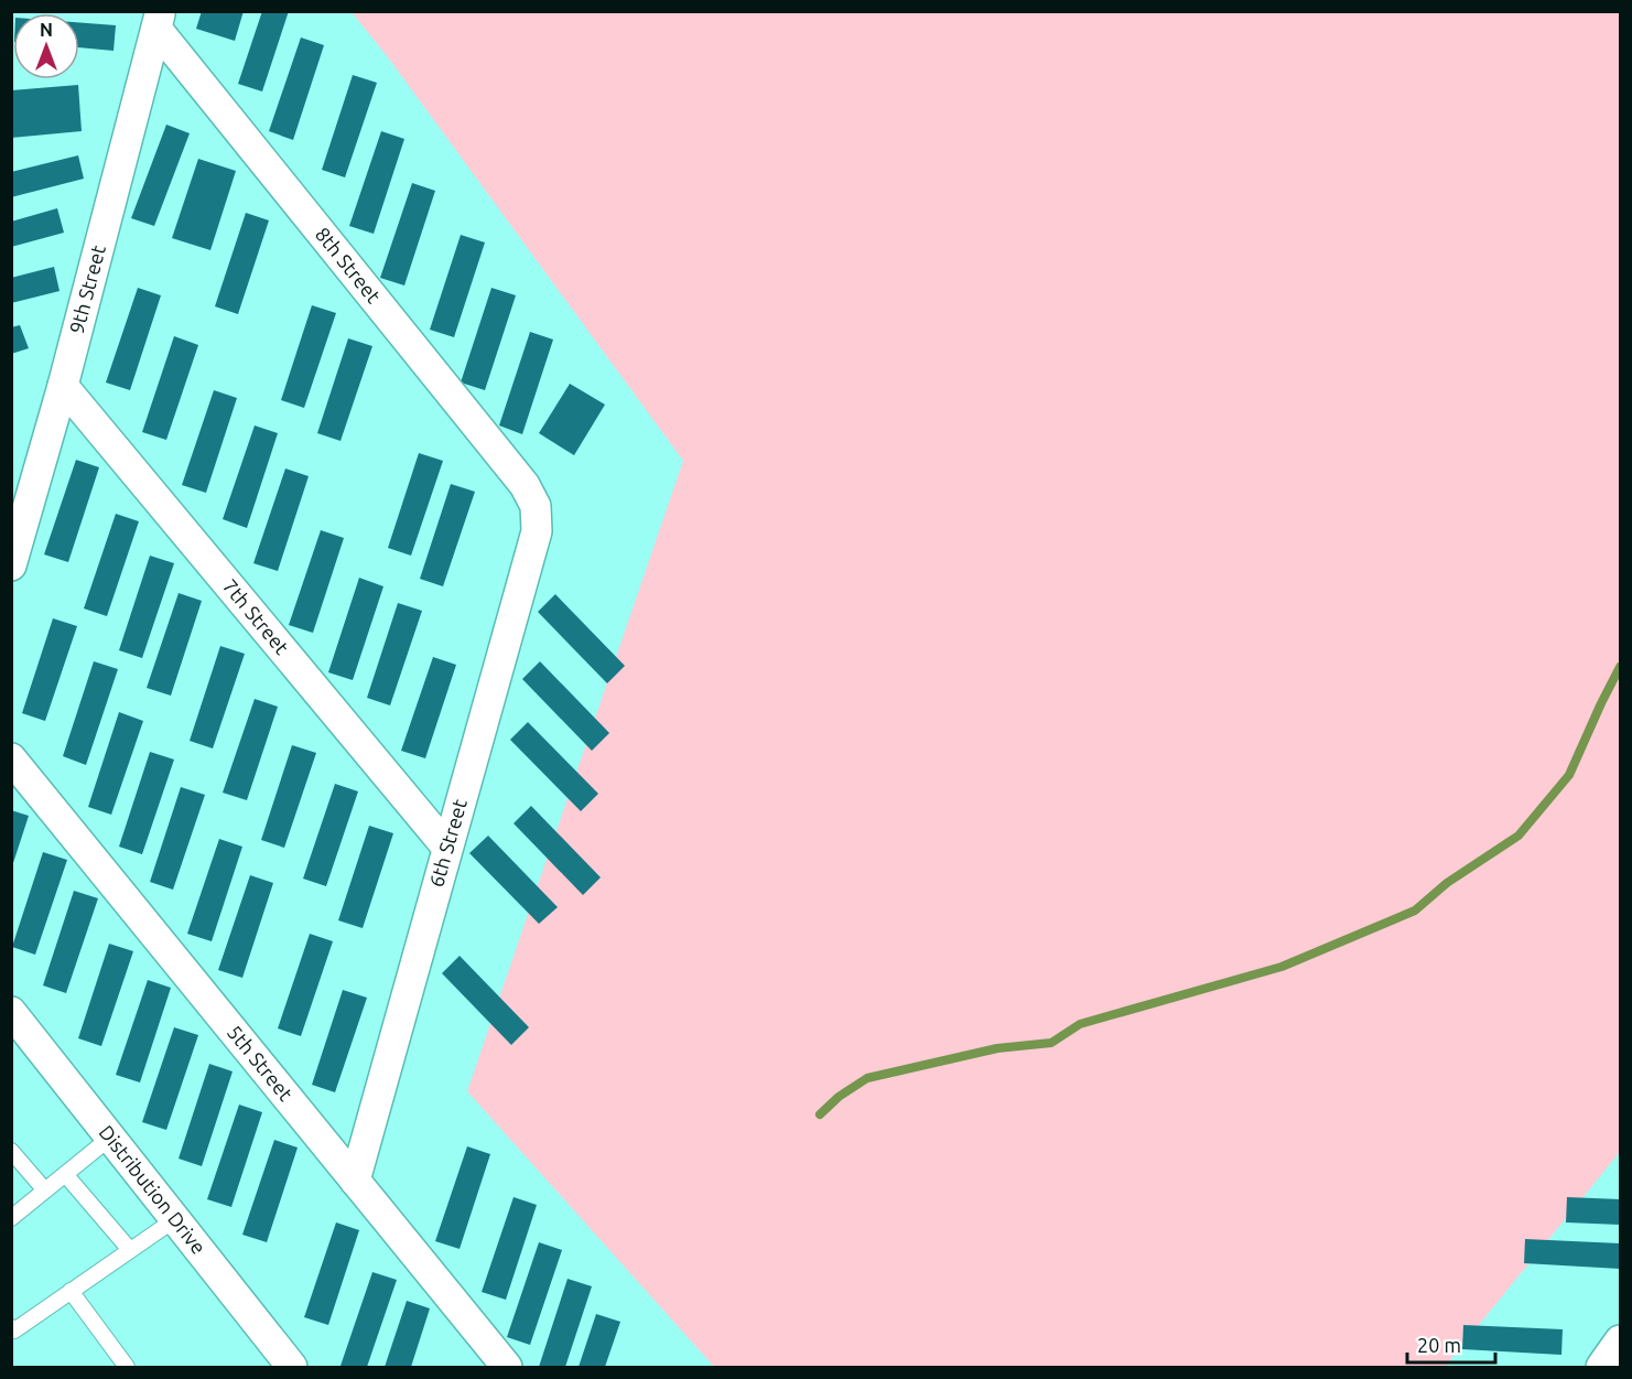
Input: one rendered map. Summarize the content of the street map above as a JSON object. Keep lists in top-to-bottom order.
{
  "streets": {
    "street": [
      "8th Street",
      "9th Street",
      "7th Street",
      "6th Street",
      "5th Street",
      "Distribution Drive"
    ]
  },
  "crossings": [
    ["8th Street", "9th Street"],
    ["8th Street", "6th Street"],
    ["9th Street", "7th Street"],
    ["7th Street", "6th Street"],
    ["6th Street", "5th Street"]
  ],
  "scale_bar": "20 m",
  "north": "top"
}
